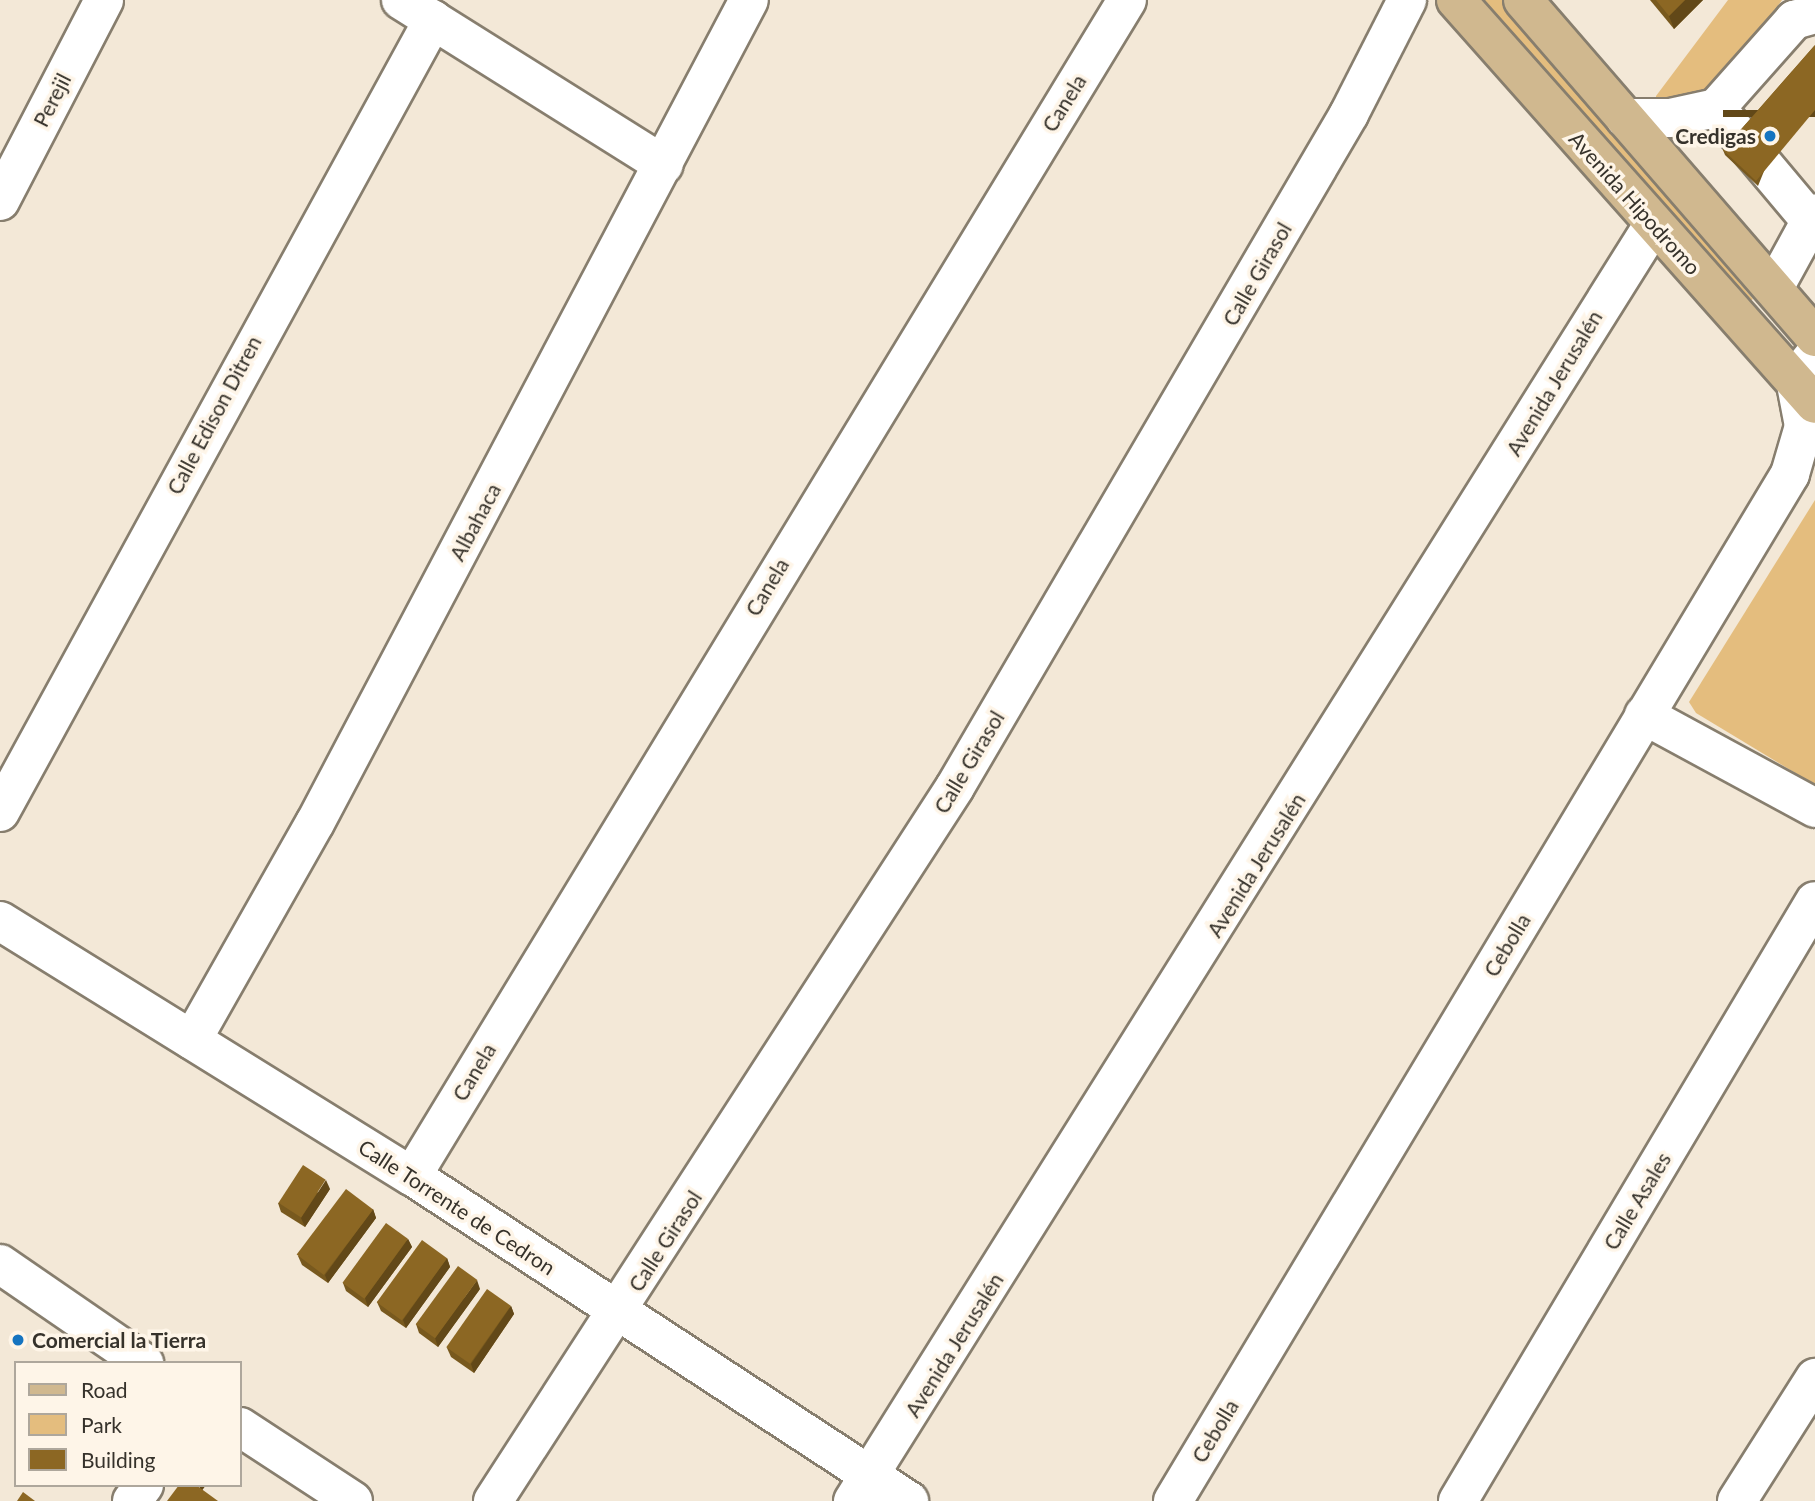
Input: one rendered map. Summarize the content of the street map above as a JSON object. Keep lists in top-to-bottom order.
{
  "streets": {
    "main road": ["Avenida Hipodromo"],
    "street": [
      "Perejil",
      "Canela",
      "Calle Girasol",
      "Avenida Jerusalén",
      "Calle Edison Ditren",
      "Albahaca",
      "Cebolla",
      "Calle Asales",
      "Calle Torrente de Cedron"
    ]
  },
  "crossings": [
    ["Canela", "Calle Torrente de Cedron"],
    ["Avenida Hipodromo", "Avenida Jerusalén"],
    ["Avenida Hipodromo", "Cebolla"],
    ["Calle Girasol", "Calle Torrente de Cedron"],
    ["Avenida Jerusalén", "Calle Torrente de Cedron"],
    ["Albahaca", "Calle Torrente de Cedron"]
  ],
  "places": ["Credigas", "Comercial la Tierra"],
  "legend": ["Road", "Park", "Building"]
}
